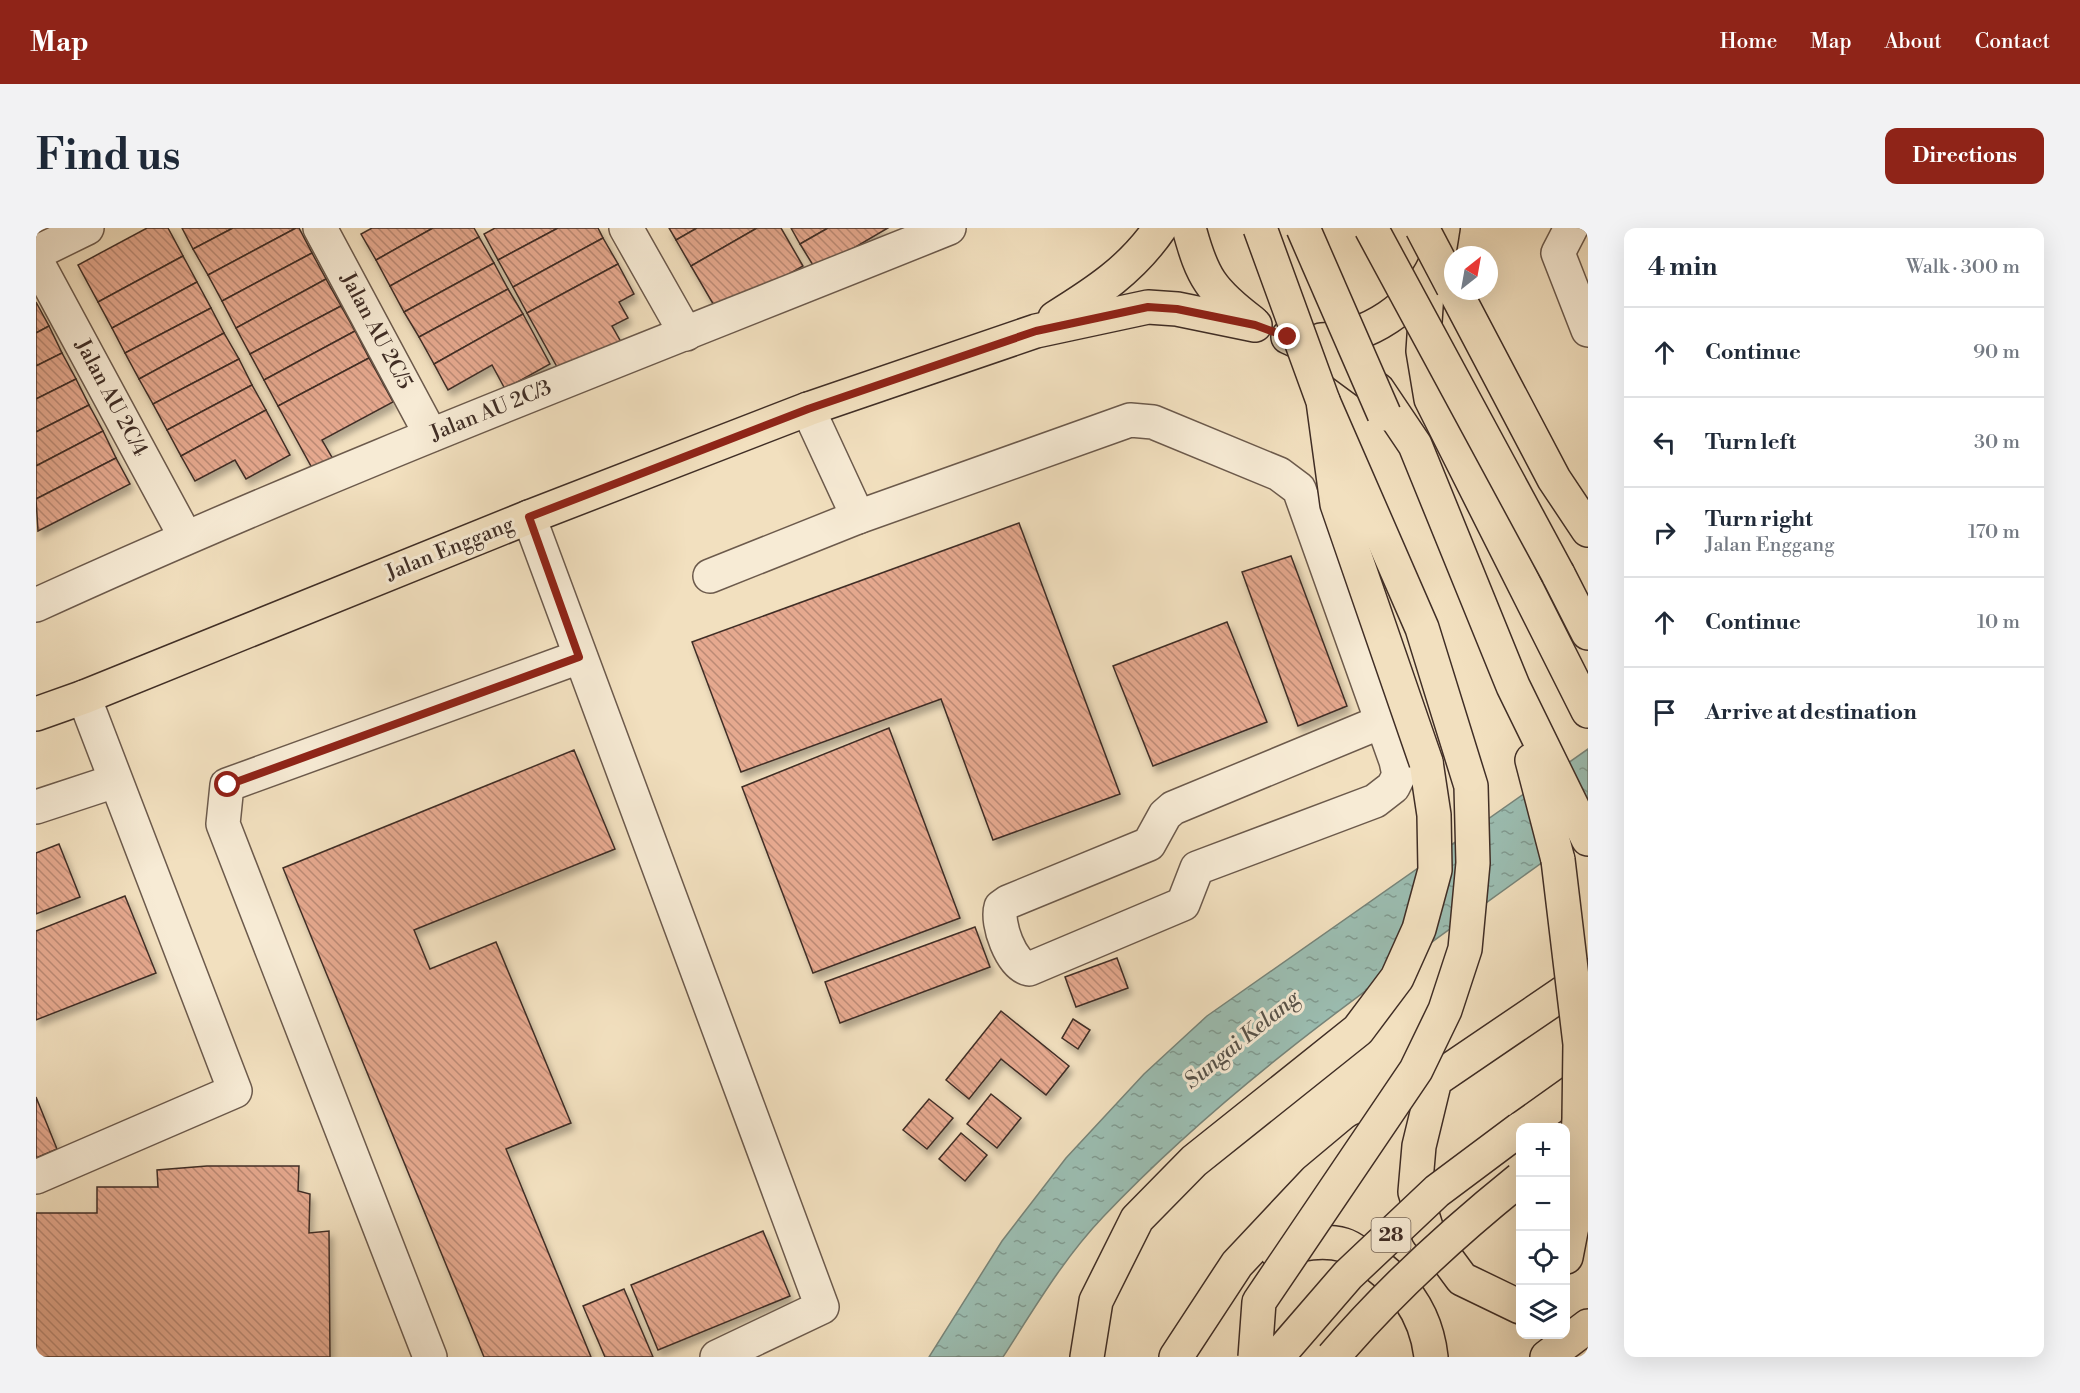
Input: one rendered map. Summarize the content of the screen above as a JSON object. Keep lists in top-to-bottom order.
{
  "streets": {
    "main road": ["Jalan Enggang", "28"],
    "street": ["Jalan AU 2C/5", "Jalan AU 2C/4", "Jalan AU 2C/3"]
  },
  "crossings": [
    ["Jalan AU 2C/5", "Jalan AU 2C/3"],
    ["Jalan AU 2C/4", "Jalan AU 2C/3"]
  ],
  "water": ["Sungai Kelang"],
  "north": "top right",
  "page": {
    "header": "Map",
    "nav": [
      "Home",
      "Map",
      "About",
      "Contact"
    ],
    "buttons": "Directions",
    "title": "Find us",
    "heading": ["4 min", "Walk · 300 m"],
    "list": [
      ["Continue", "90 m"],
      ["Turn left", "30 m"],
      ["Turn right", "Jalan Enggang", "170 m"],
      ["Continue", "10 m"],
      "Arrive at destination"
    ],
    "map_buttons": ["+", "−"]
  }
}
